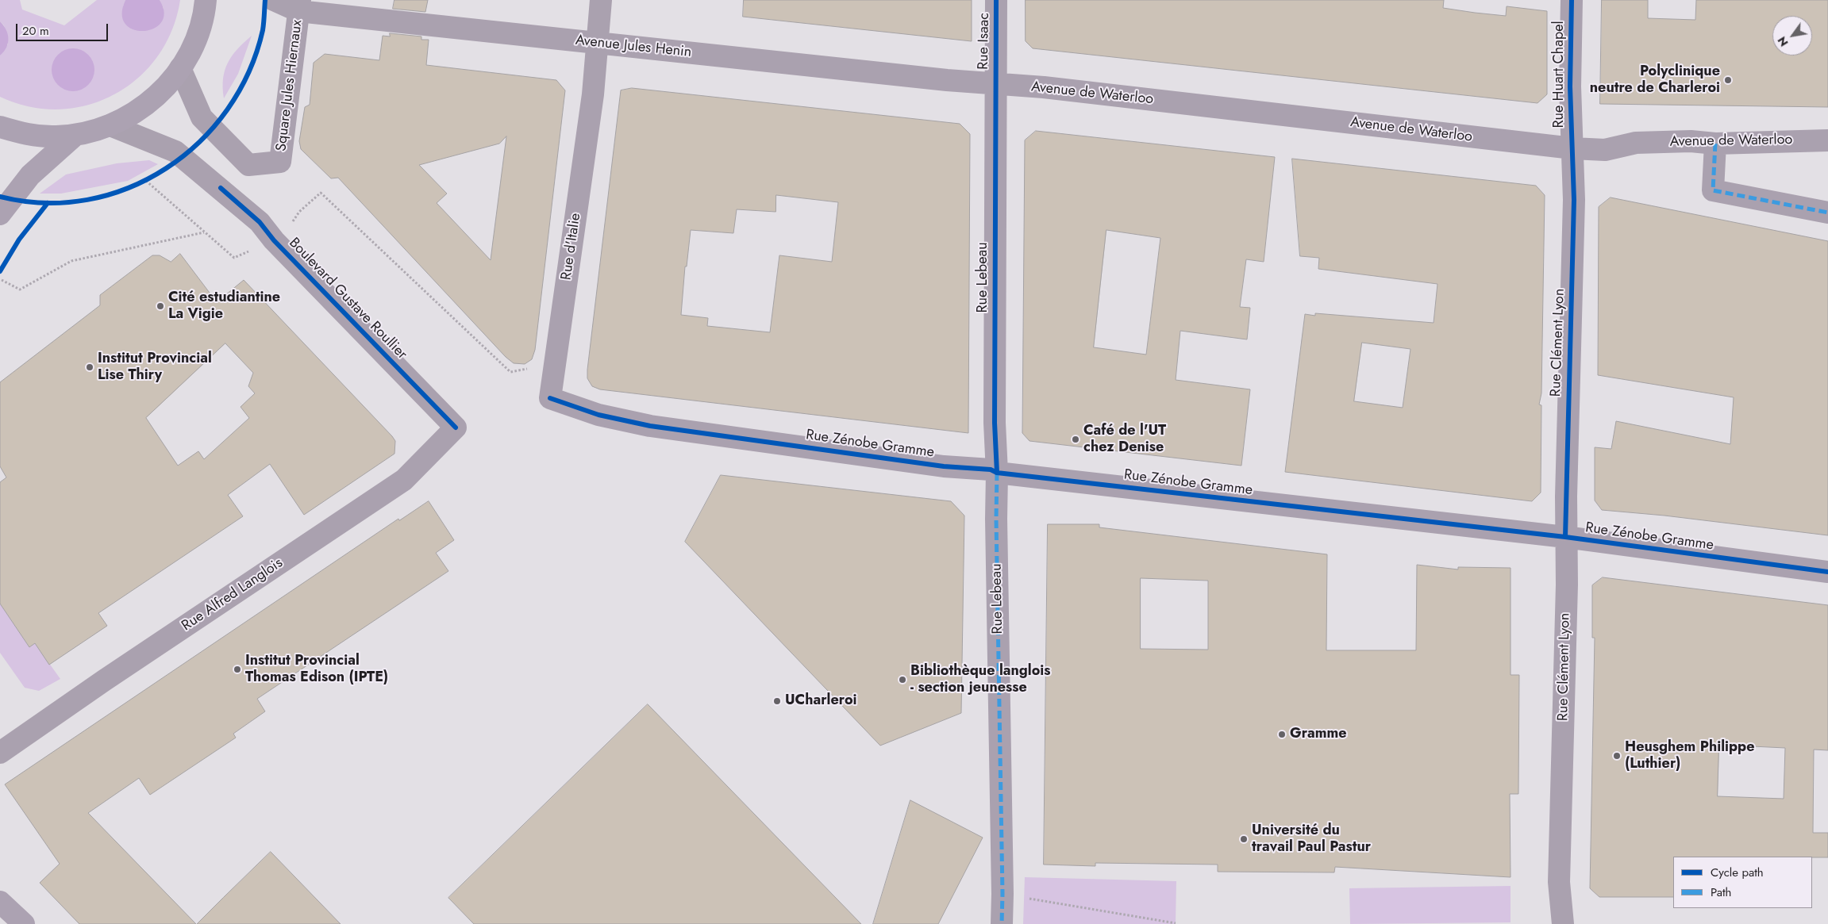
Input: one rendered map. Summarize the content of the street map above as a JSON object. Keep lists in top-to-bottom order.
{
  "streets": {
    "street": [
      "Rue Isaac",
      "Avenue Jules Henin",
      "Rue Huart Chapel",
      "Square Jules Hiernaux",
      "Avenue de Waterloo",
      "Rue d'Italie",
      "Rue Lebeau",
      "Boulevard Gustave Roullier",
      "Rue Clément Lyon",
      "Rue Zénobe Gramme",
      "Rue Alfred Langlois"
    ]
  },
  "crossings": [
    ["Rue Isaac", "Avenue Jules Henin"],
    ["Rue Isaac", "Avenue de Waterloo"],
    ["Rue Isaac", "Rue Lebeau"],
    ["Avenue Jules Henin", "Square Jules Hiernaux"],
    ["Avenue Jules Henin", "Avenue de Waterloo"],
    ["Avenue Jules Henin", "Rue d'Italie"],
    ["Avenue Jules Henin", "Rue Lebeau"],
    ["Rue Huart Chapel", "Avenue de Waterloo"],
    ["Rue Huart Chapel", "Rue Clément Lyon"],
    ["Avenue de Waterloo", "Rue Lebeau"],
    ["Avenue de Waterloo", "Rue Clément Lyon"],
    ["Rue d'Italie", "Rue Zénobe Gramme"],
    ["Rue Lebeau", "Rue Zénobe Gramme"],
    ["Boulevard Gustave Roullier", "Rue Alfred Langlois"],
    ["Rue Clément Lyon", "Rue Zénobe Gramme"]
  ],
  "places": [
    "Polyclinique neutre de Charleroi",
    "Cité estudiantine La Vigie",
    "Institut Provincial Lise Thiry",
    "Café de l'UT chez Denise",
    "Institut Provincial Thomas Edison (IPTE)",
    "Bibliothèque langlois - section jeunesse",
    "UCharleroi",
    "Gramme",
    "Heusghem Philippe (Luthier)",
    "Université du travail Paul Pastur"
  ],
  "legend": ["Cycle path", "Path"],
  "scale_bar": "20 m",
  "north": "bottom left"
}
